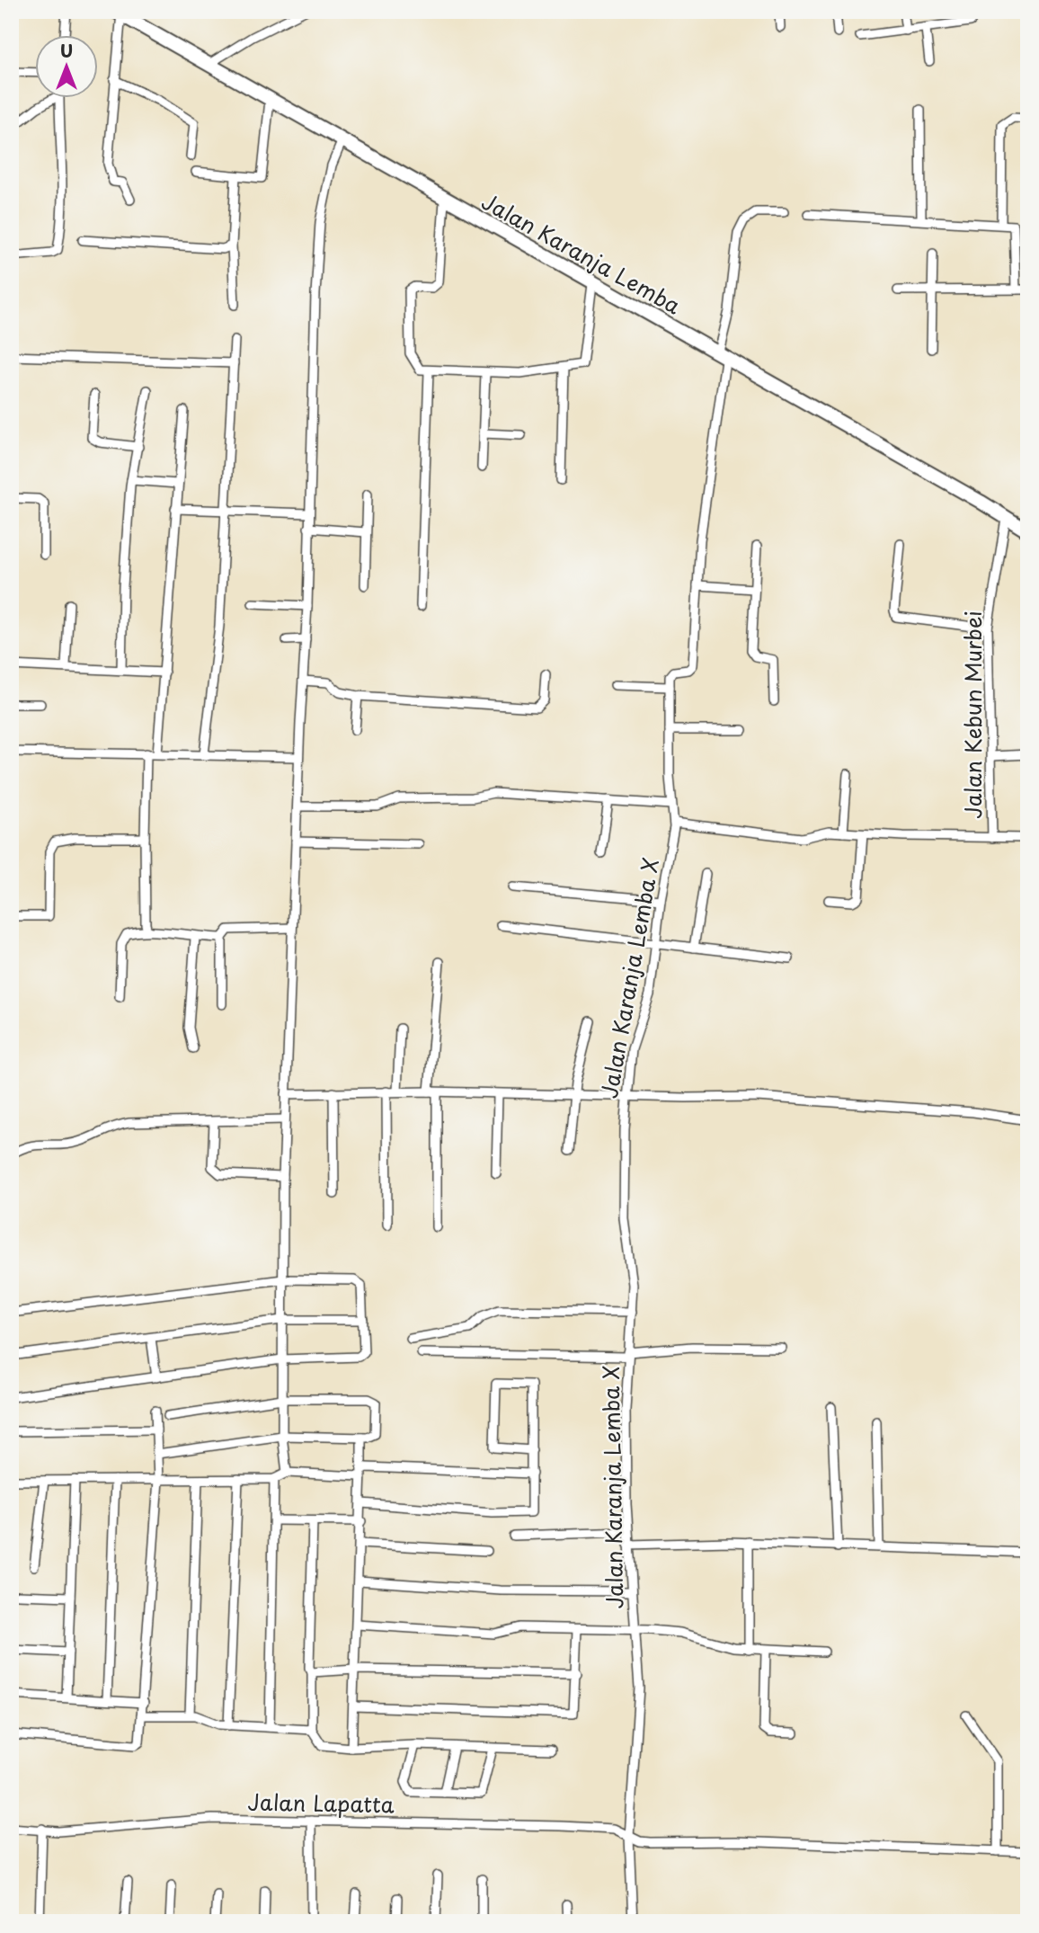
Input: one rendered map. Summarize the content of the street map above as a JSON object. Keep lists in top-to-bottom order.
{
  "streets": {
    "main road": ["Jalan Karanja Lemba"],
    "street": ["Jalan Kebun Murbei", "Jalan Karanja Lemba X", "Jalan Lapatta"]
  },
  "crossings": [
    ["Jalan Karanja Lemba", "Jalan Kebun Murbei"],
    ["Jalan Karanja Lemba X", "Jalan Lapatta"]
  ],
  "north": "top"
}
